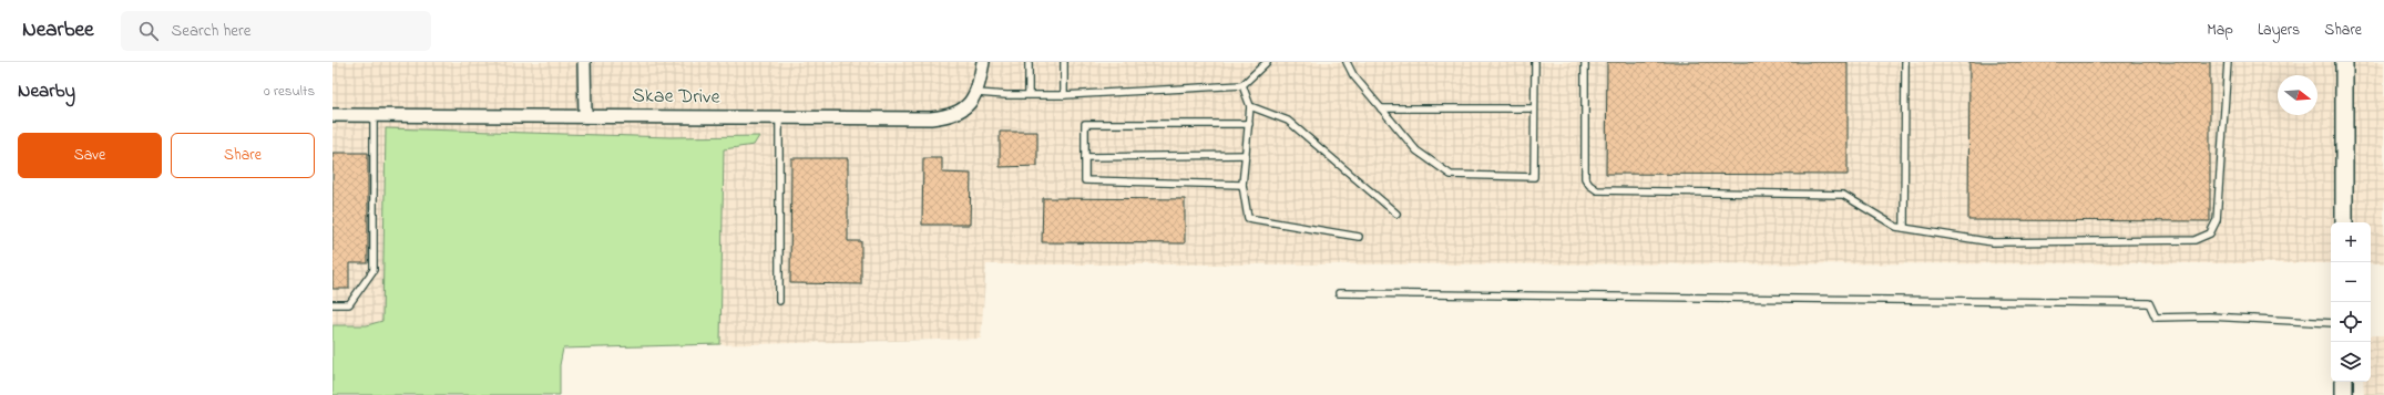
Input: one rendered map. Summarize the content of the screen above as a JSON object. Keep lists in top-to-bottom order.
{
  "streets": {
    "street": ["Skae Drive"]
  },
  "north": "right",
  "page": {
    "header": "Nearbee",
    "search": "Search here",
    "nav": ["Map", "Layers", "Share"],
    "heading": ["Nearby", "0 results"],
    "buttons": ["Save", "Share"],
    "map_buttons": ["+", "−"]
  }
}
